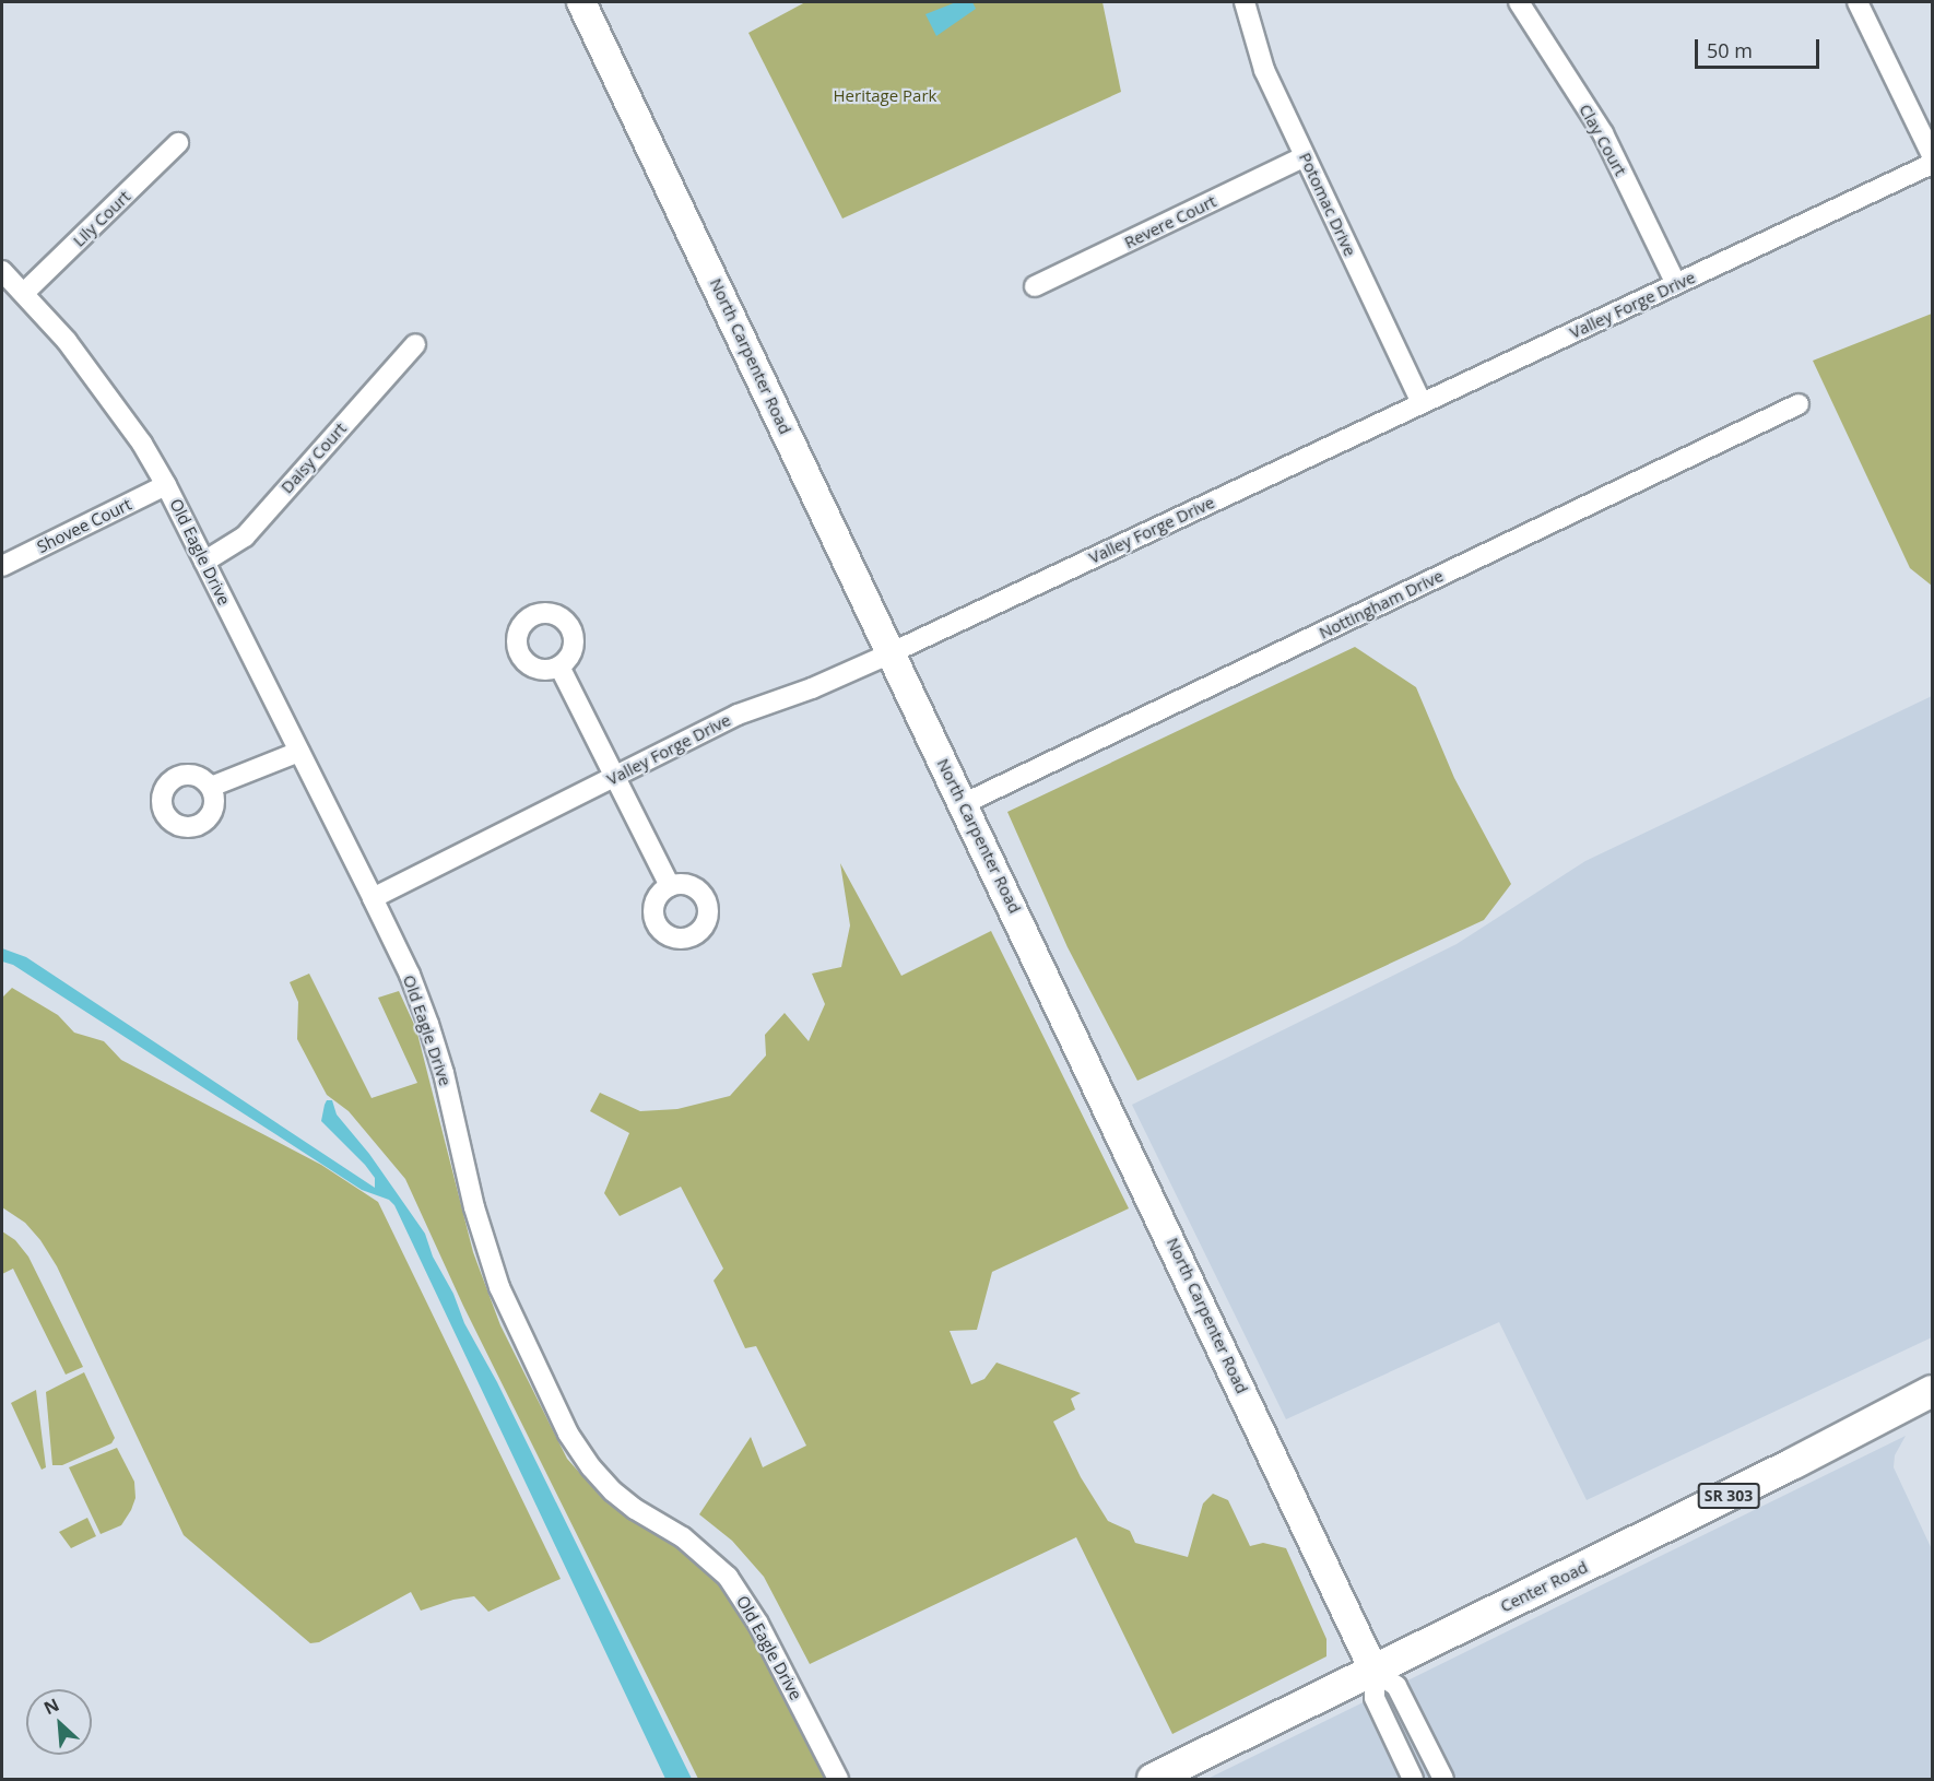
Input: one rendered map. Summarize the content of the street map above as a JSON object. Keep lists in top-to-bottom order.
{
  "streets": {
    "main road": ["SR 303", "Center Road"],
    "street": [
      "Clay Court",
      "Potomac Drive",
      "Lily Court",
      "Revere Court",
      "Valley Forge Drive",
      "North Carpenter Road",
      "Daisy Court",
      "Shovee Court",
      "Old Eagle Drive",
      "Nottingham Drive"
    ]
  },
  "crossings": [
    ["Clay Court", "Valley Forge Drive"],
    ["Potomac Drive", "Revere Court"],
    ["Potomac Drive", "Valley Forge Drive"],
    ["Lily Court", "Old Eagle Drive"],
    ["Valley Forge Drive", "North Carpenter Road"],
    ["Valley Forge Drive", "Old Eagle Drive"],
    ["North Carpenter Road", "Nottingham Drive"],
    ["North Carpenter Road", "Center Road"],
    ["Daisy Court", "Old Eagle Drive"],
    ["Shovee Court", "Old Eagle Drive"]
  ],
  "parks": ["Heritage Park"],
  "scale_bar": "50 m",
  "north": "top left"
}
